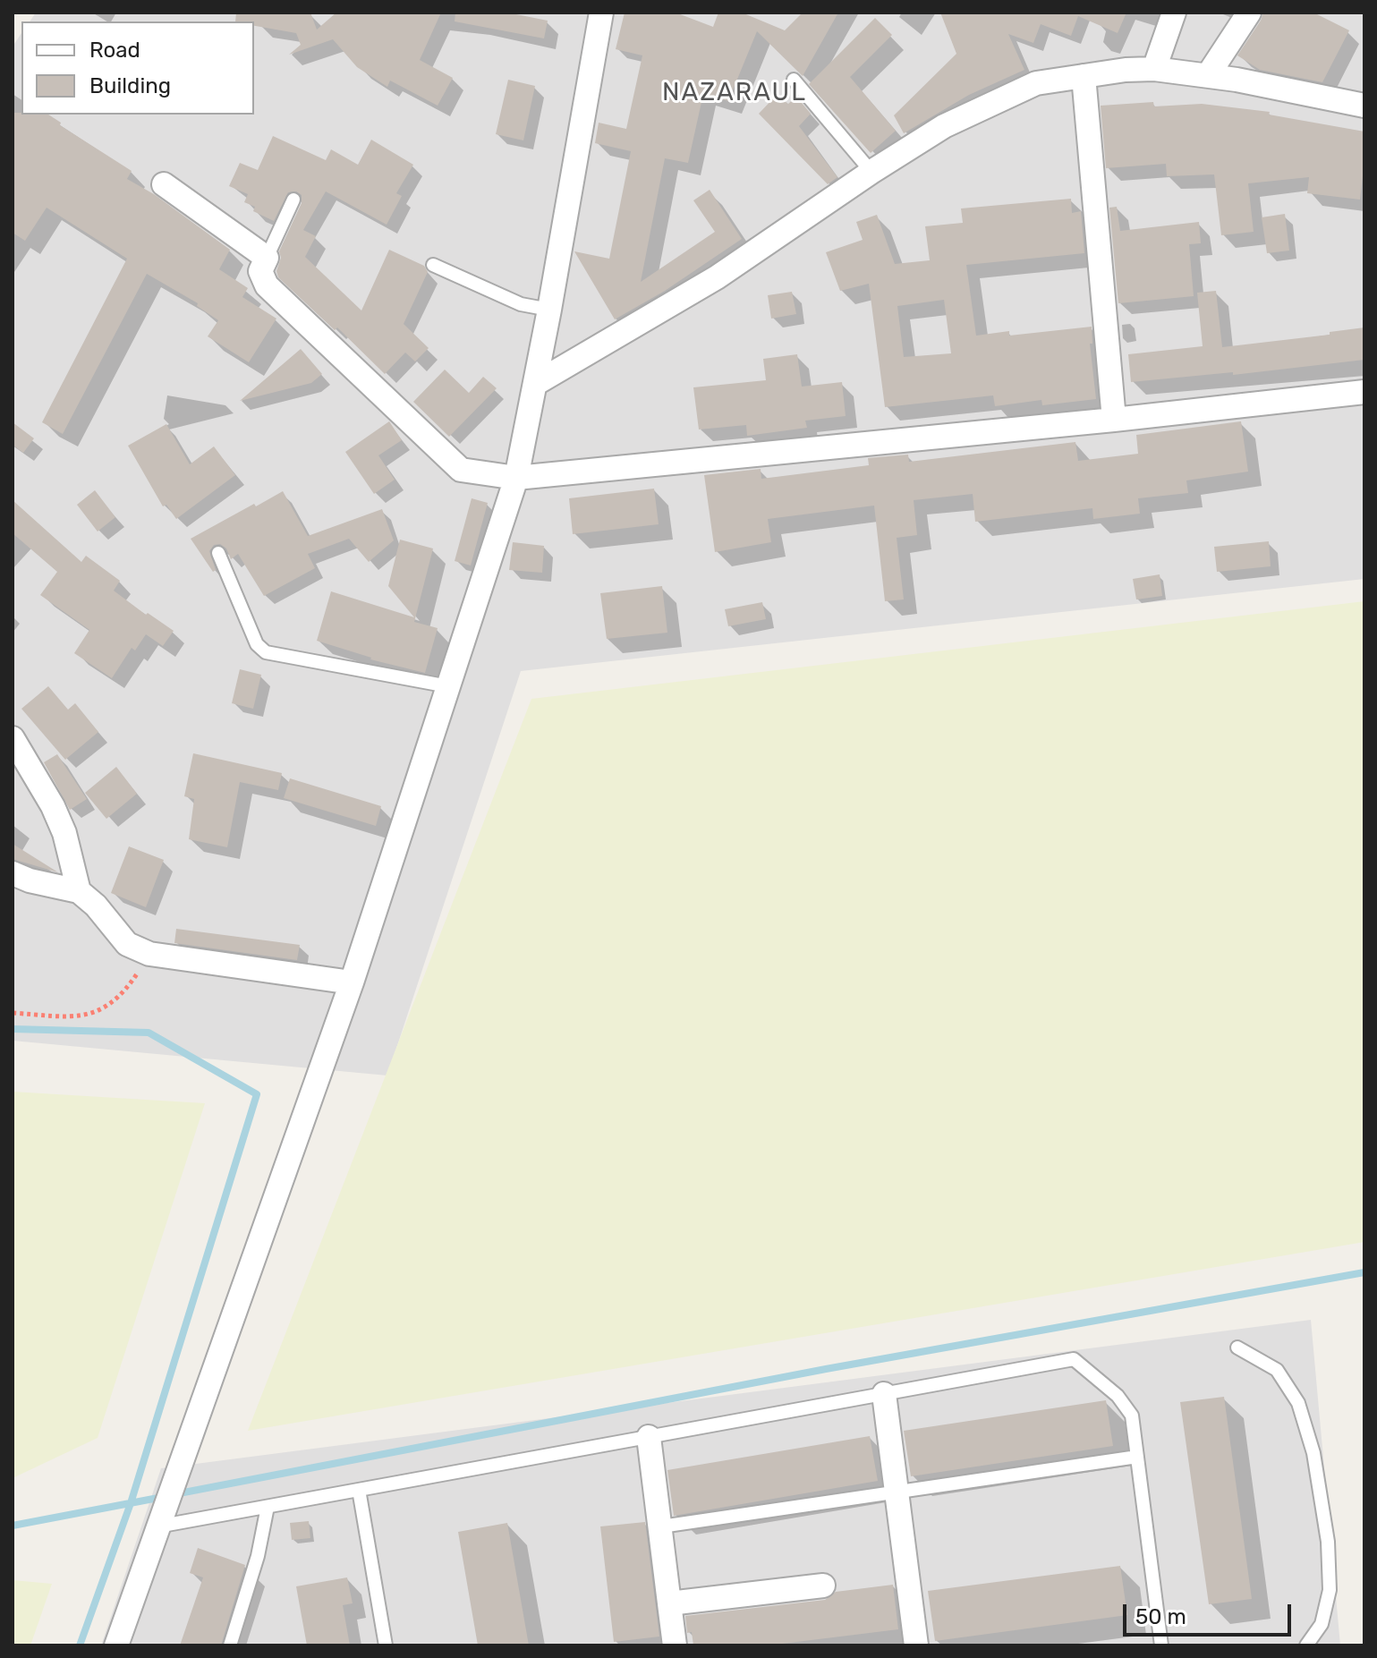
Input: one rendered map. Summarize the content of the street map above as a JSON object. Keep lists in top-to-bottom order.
{
  "districts": ["NAZARAUL"],
  "legend": ["Road", "Building"],
  "scale_bar": "50 m"
}
